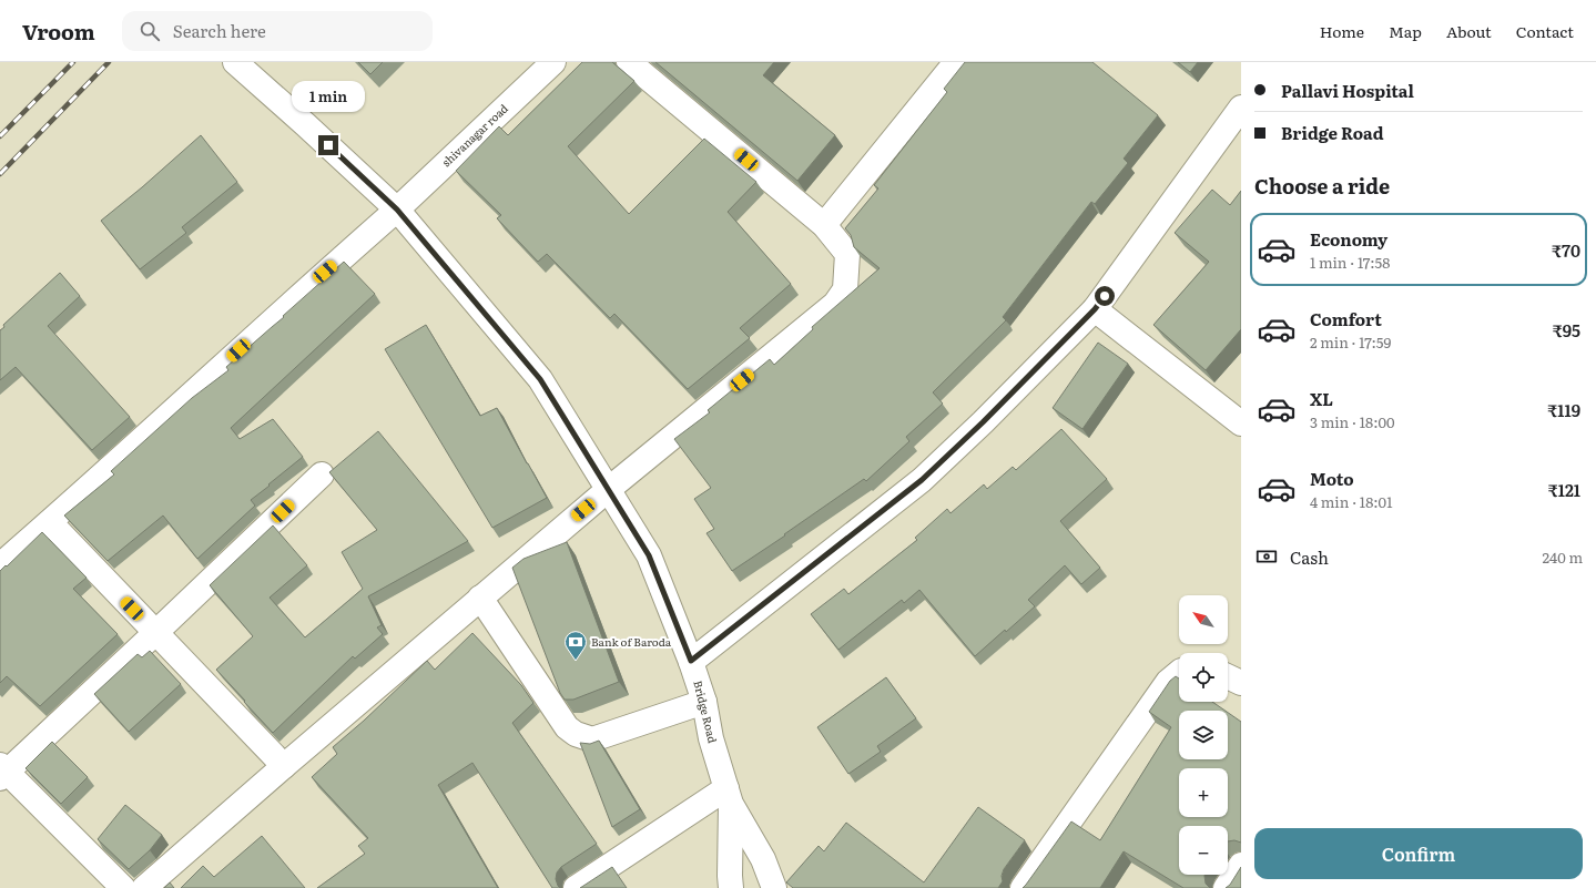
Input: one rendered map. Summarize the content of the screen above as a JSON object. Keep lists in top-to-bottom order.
{
  "streets": {
    "street": ["shivanagar road", "Bridge Road"]
  },
  "crossings": [
    ["shivanagar road", "Bridge Road"]
  ],
  "places": {
    "bank": ["Bank of Baroda"]
  },
  "north": "top left",
  "page": {
    "header": "Vroom",
    "search": "Search here",
    "nav": [
      "Home",
      "Map",
      "About",
      "Contact"
    ],
    "banner": ["Pallavi Hospital", "Bridge Road"],
    "bubble": "1 min",
    "heading": "Choose a ride",
    "list": [
      {
        "name": "Economy",
        "note": "1 min · 17:58",
        "value": "₹70"
      },
      {
        "name": "Comfort",
        "note": "2 min · 17:59",
        "value": "₹95"
      },
      {
        "name": "XL",
        "note": "3 min · 18:00",
        "value": "₹119"
      },
      {
        "name": "Moto",
        "note": "4 min · 18:01",
        "value": "₹121"
      }
    ],
    "pay": ["Cash", "240 m"],
    "map_buttons": ["+", "−"],
    "buttons": "Confirm"
  }
}
